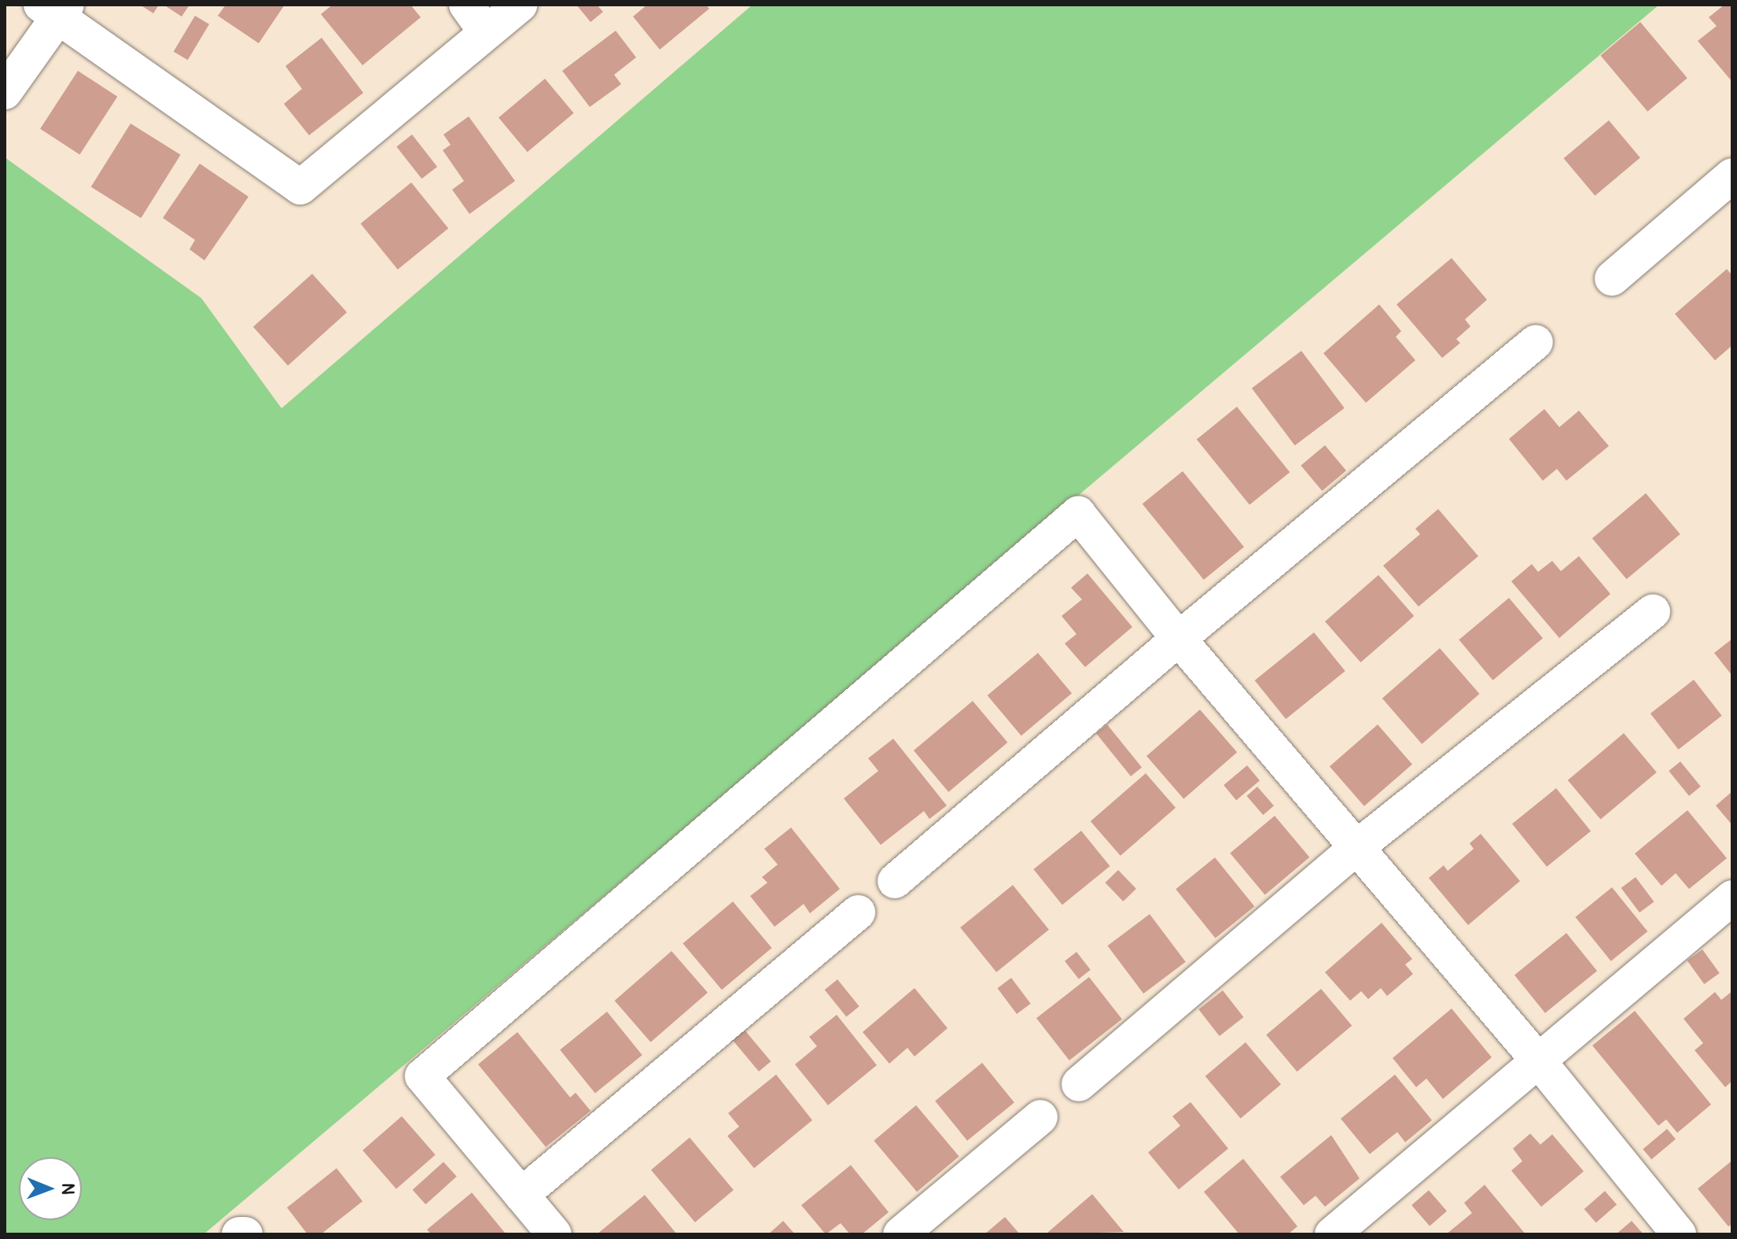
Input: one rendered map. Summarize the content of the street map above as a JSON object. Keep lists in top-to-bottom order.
{
  "north": "right"
}
